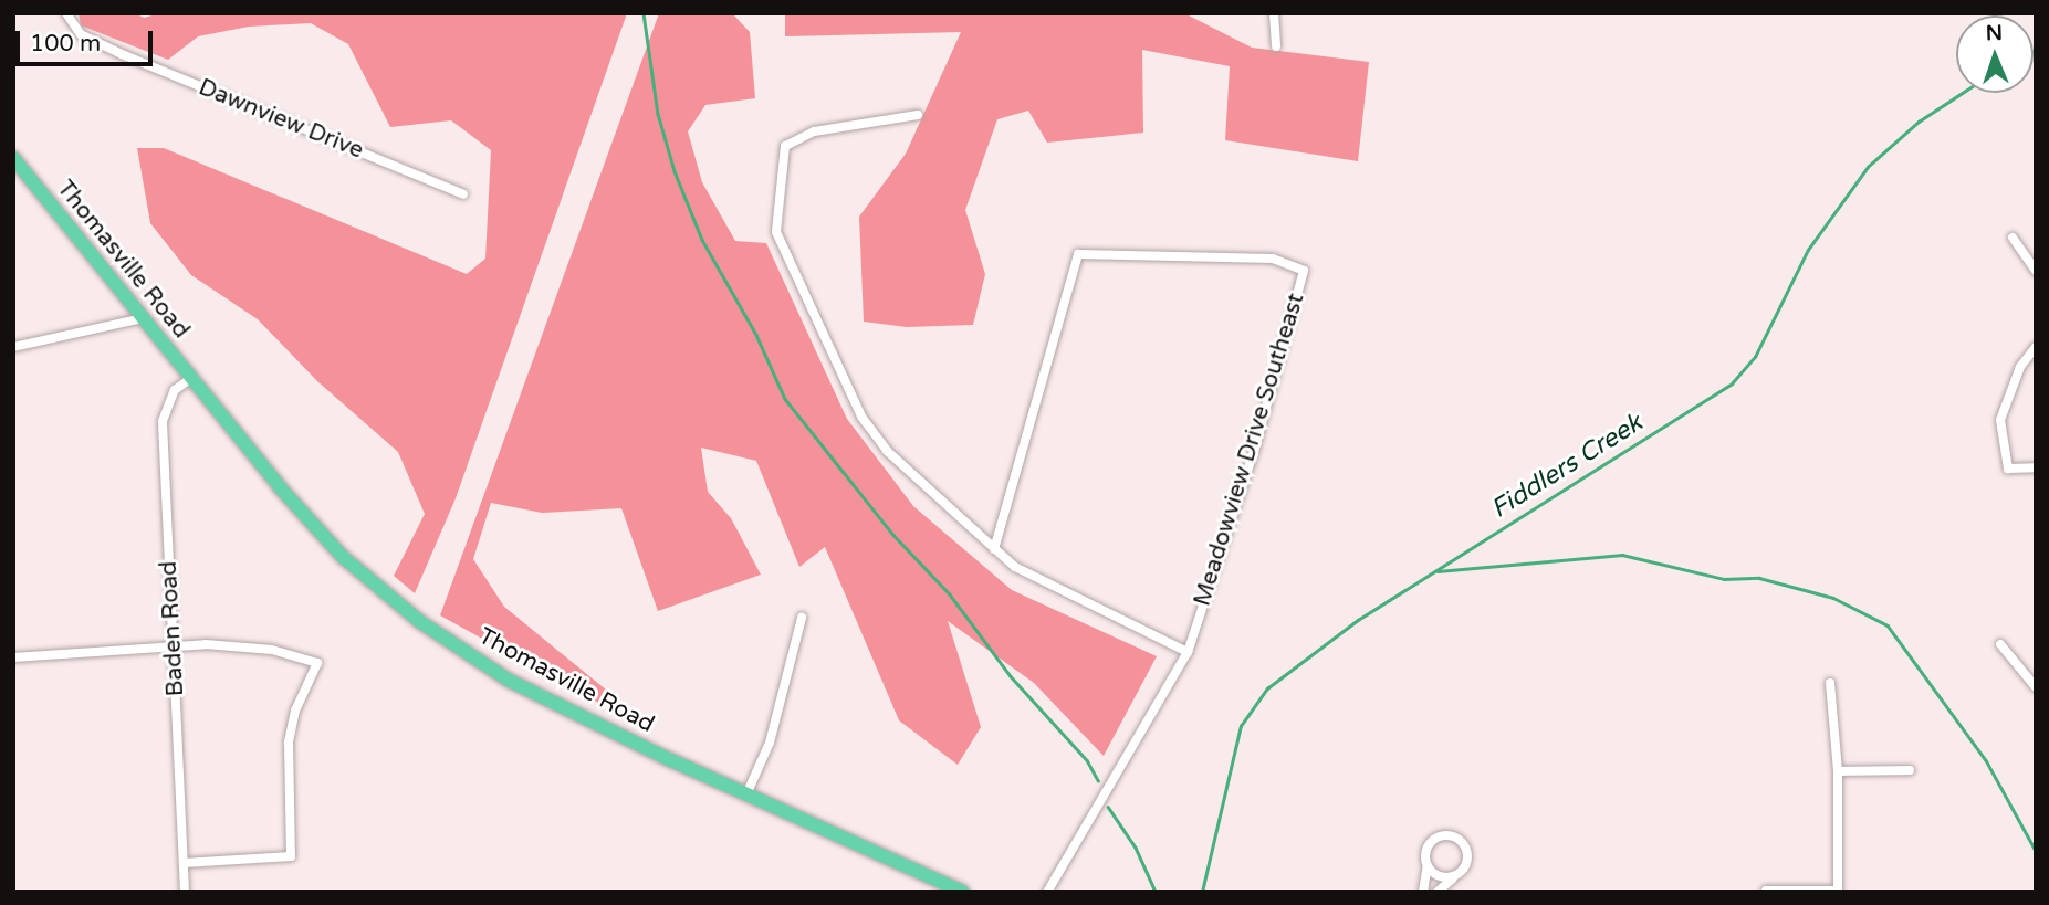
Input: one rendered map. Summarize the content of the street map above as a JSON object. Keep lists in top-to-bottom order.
{
  "streets": {
    "main road": ["Thomasville Road"],
    "street": ["Dawnview Drive", "Meadowview Drive Southeast", "Baden Road"]
  },
  "crossings": [
    ["Thomasville Road", "Baden Road"]
  ],
  "water": ["Fiddlers Creek"],
  "scale_bar": "100 m",
  "north": "top"
}
